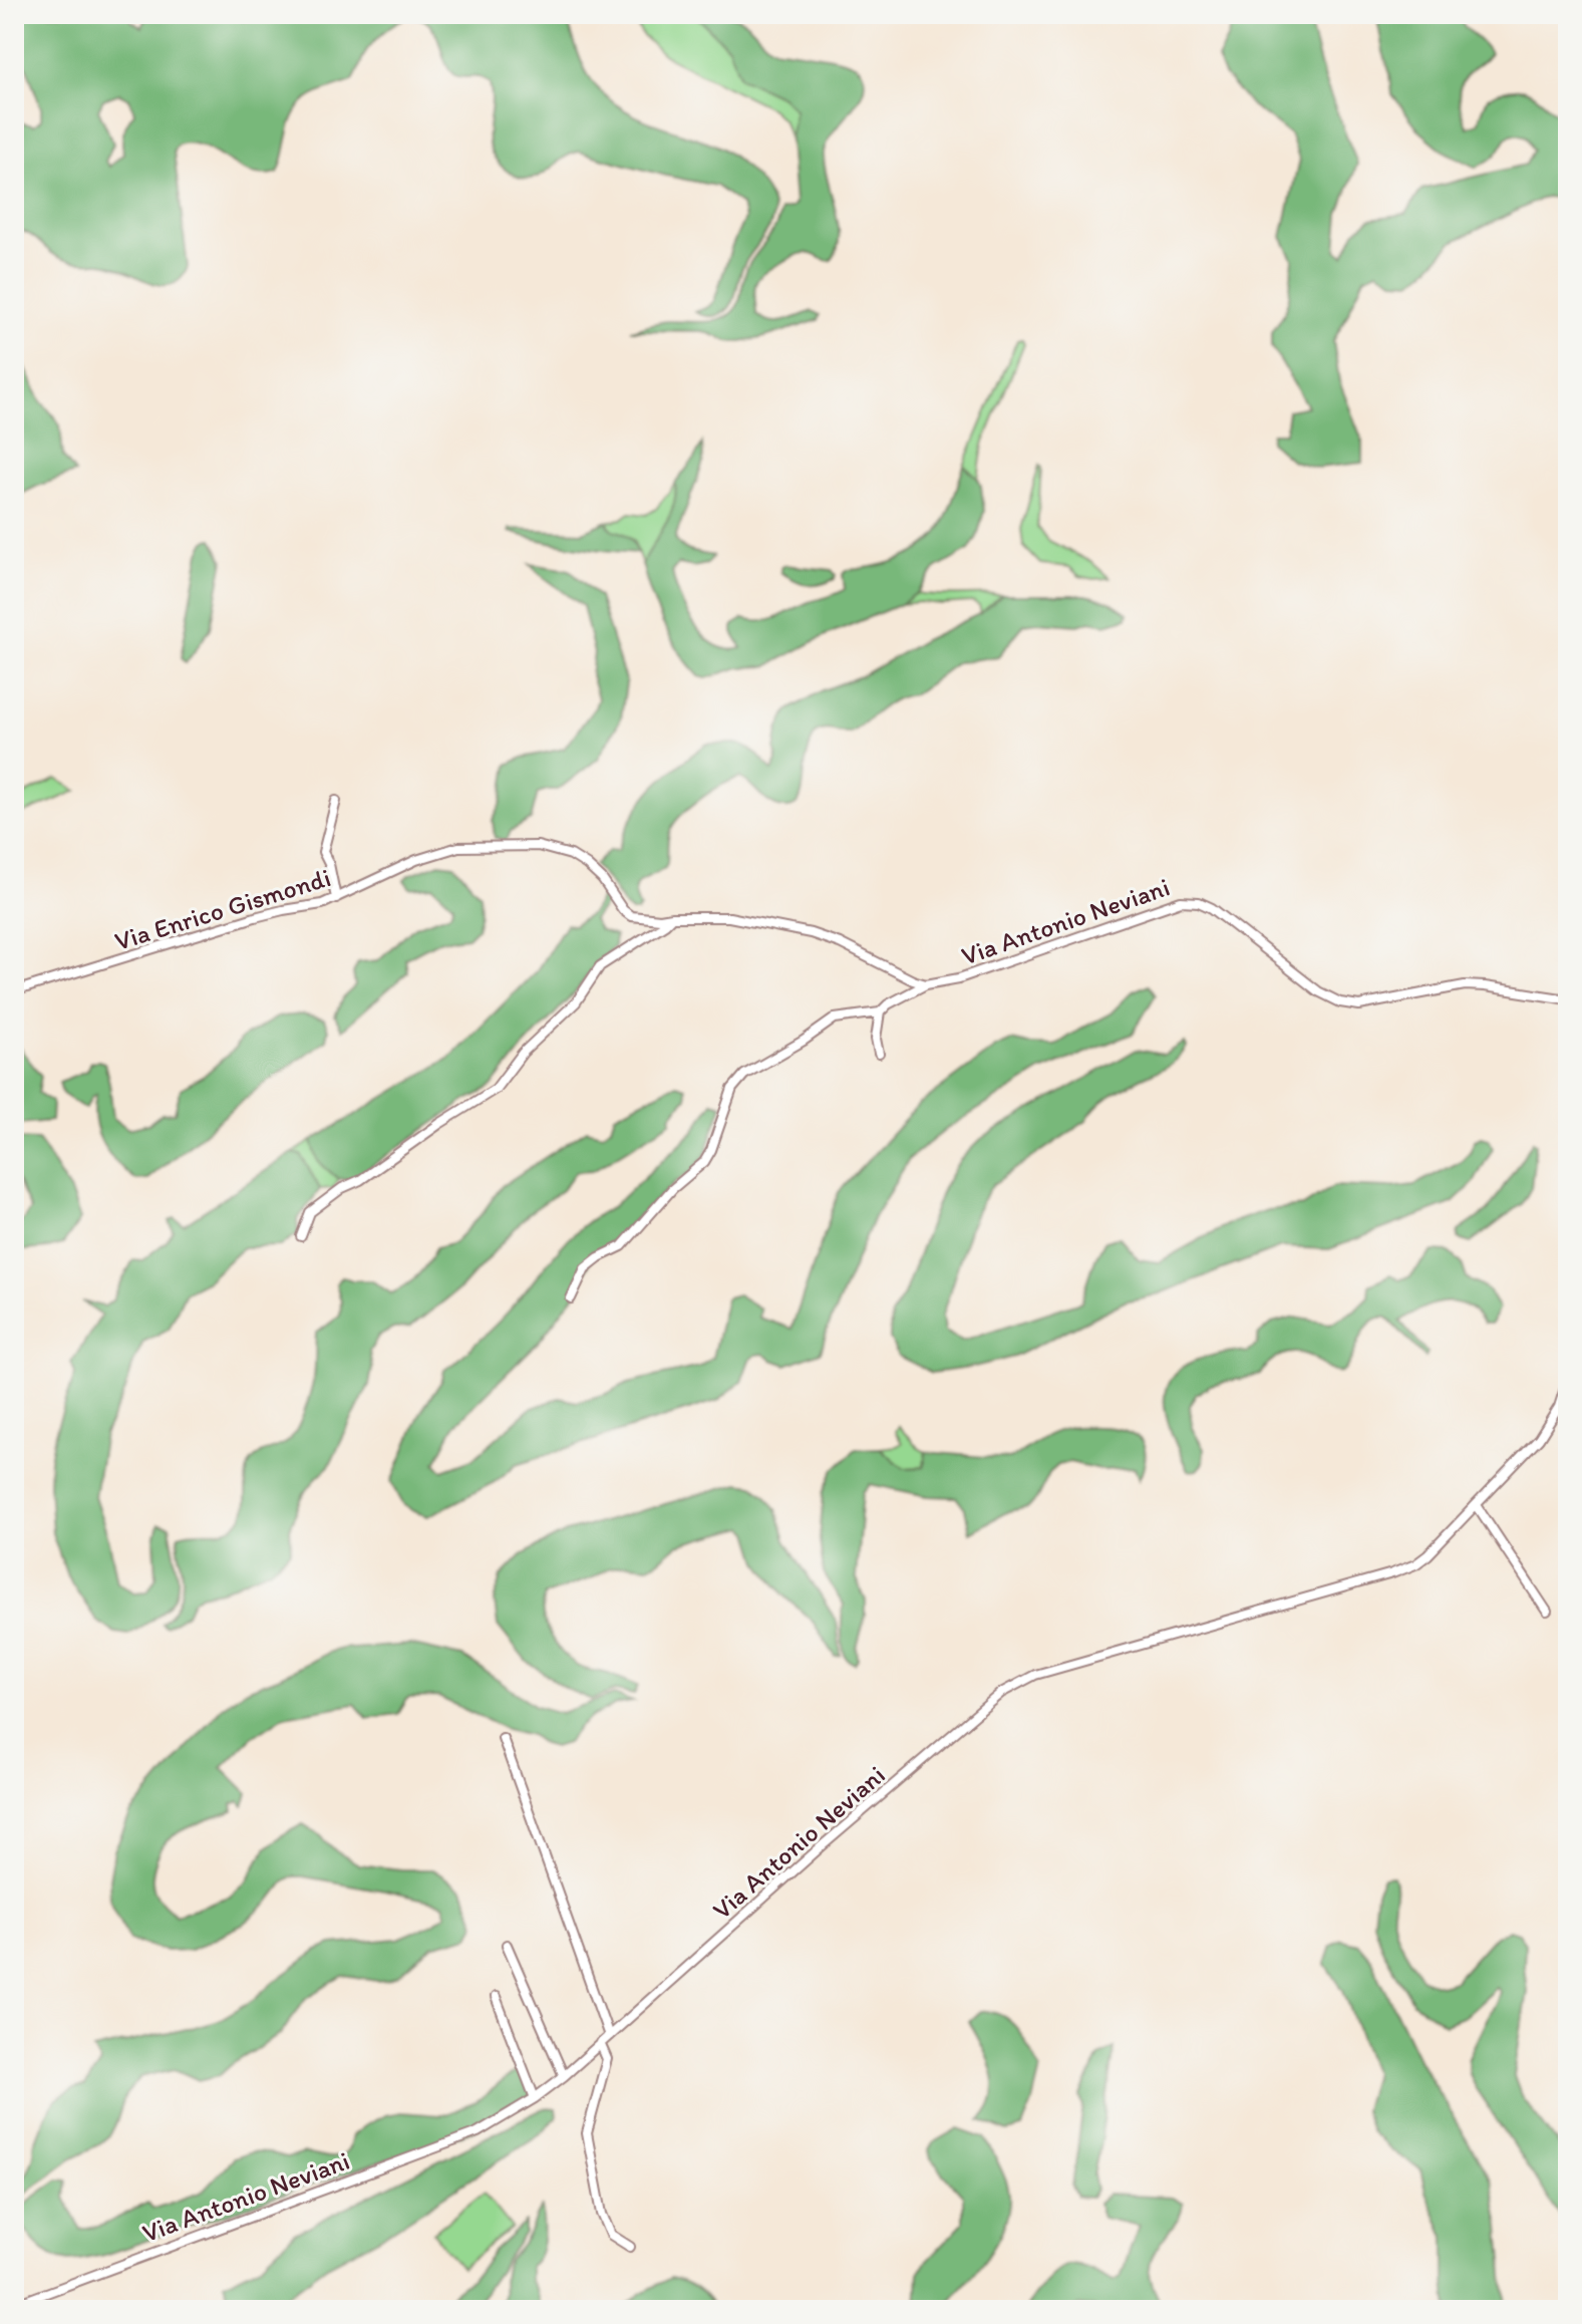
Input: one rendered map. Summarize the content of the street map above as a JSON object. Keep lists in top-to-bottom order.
{
  "streets": {
    "street": ["Via Enrico Gismondi", "Via Antonio Neviani"]
  },
  "crossings": [
    ["Via Enrico Gismondi", "Via Antonio Neviani"]
  ]
}
